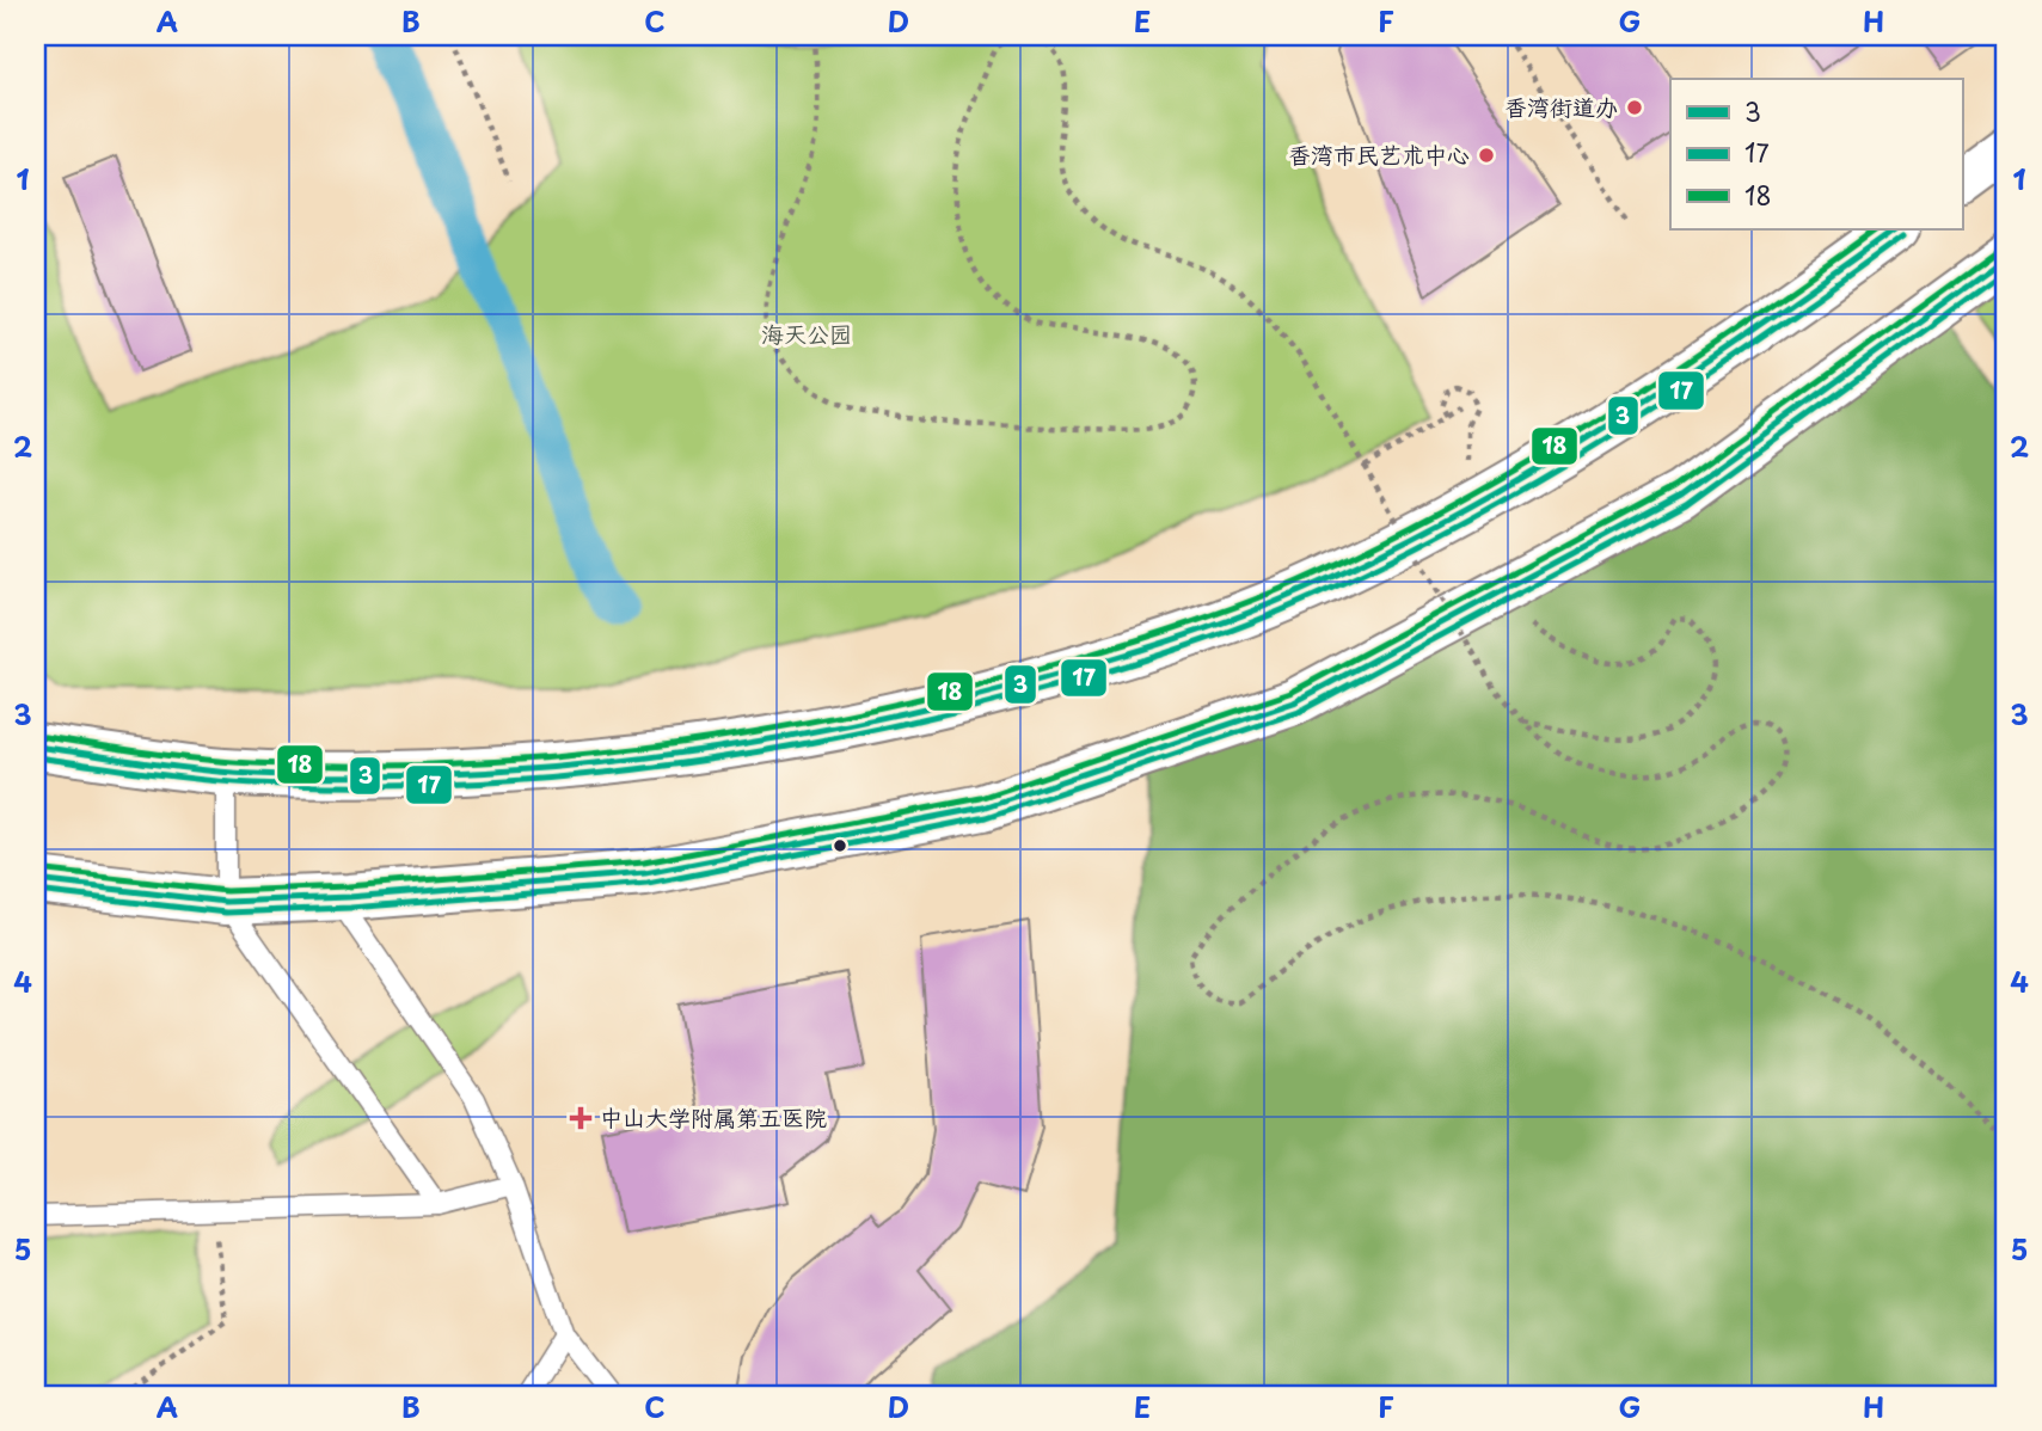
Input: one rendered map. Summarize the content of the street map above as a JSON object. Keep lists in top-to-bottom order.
{
  "parks": ["海天公园"],
  "places": {
    "other": ["香湾街道办", "香湾市民艺术中心"],
    "health": ["中山大学附属第五医院"]
  },
  "lines": ["transit line 3", "transit line 18", "transit line 17"],
  "legend": ["3", "17", "18"],
  "grid": {
    "columns": [
      "A",
      "B",
      "C",
      "D",
      "E",
      "F",
      "G",
      "H"
    ],
    "rows": [
      "1",
      "2",
      "3",
      "4",
      "5"
    ]
  }
}
